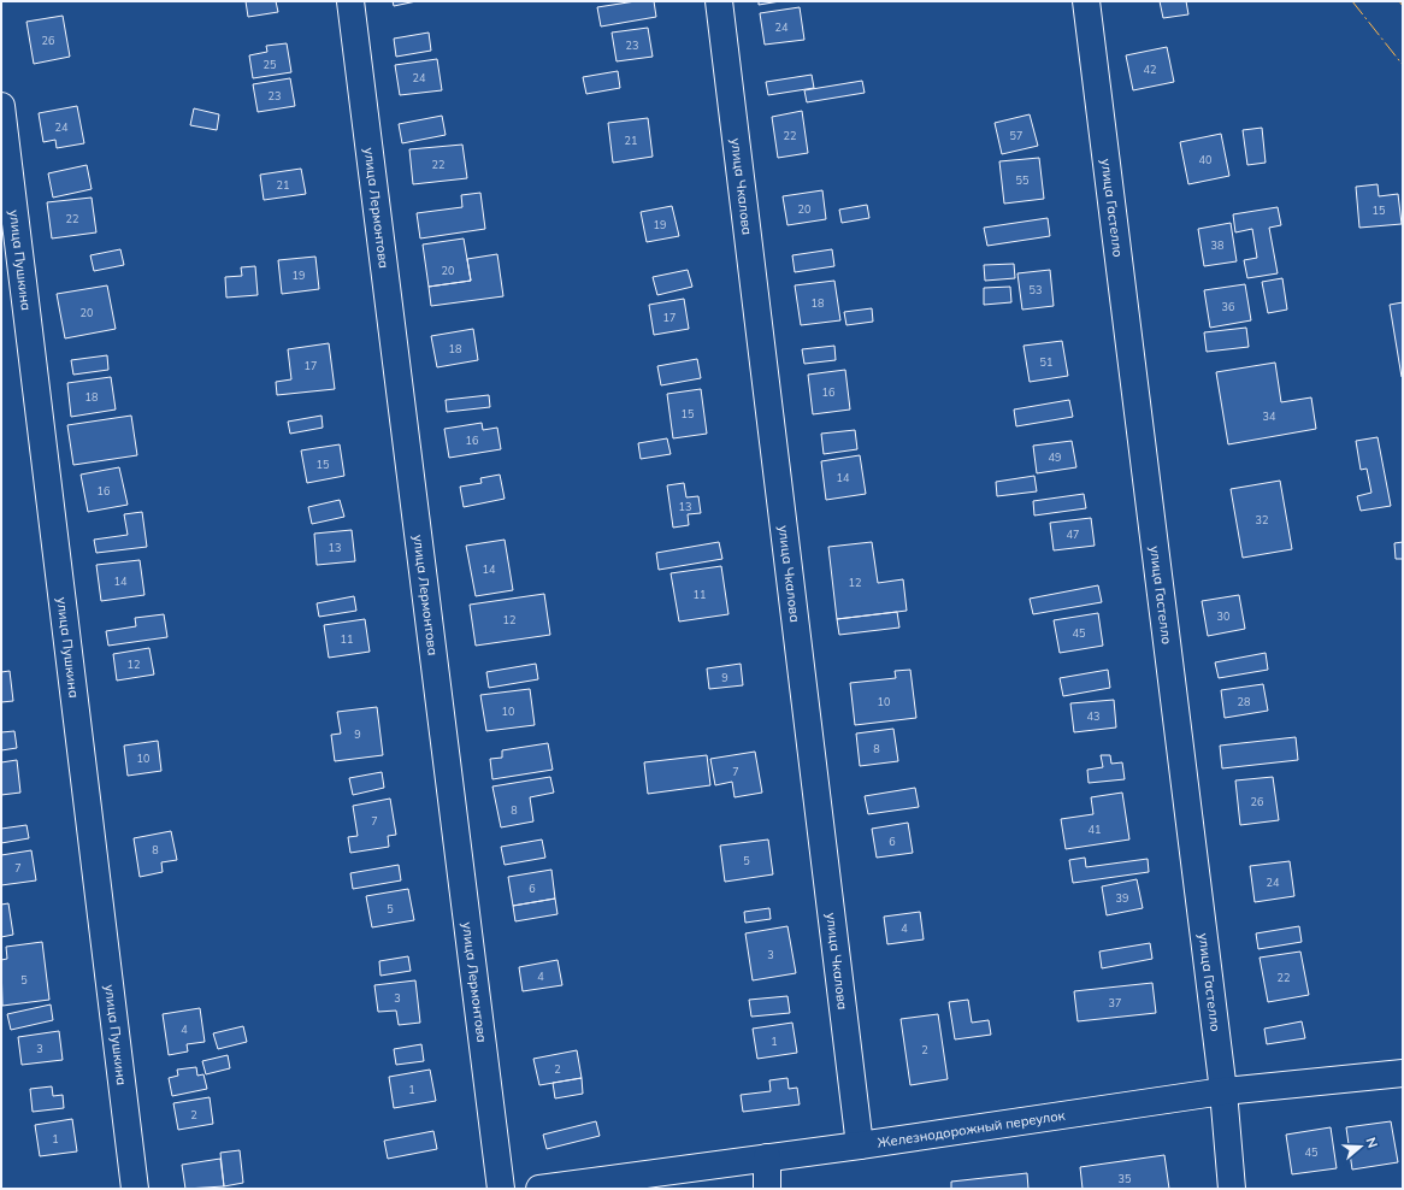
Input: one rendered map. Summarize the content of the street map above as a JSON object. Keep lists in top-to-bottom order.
{
  "streets": {
    "street": [
      "улица Чкалова",
      "улица Гастелло",
      "улица Лермонтова",
      "улица Пушкина",
      "Железнодорожный переулок"
    ]
  },
  "crossings": [
    ["улица Чкалова", "Железнодорожный переулок"],
    ["улица Гастелло", "Железнодорожный переулок"]
  ],
  "house_numbers": [
    "24",
    "26",
    "23",
    "25",
    "42",
    "24",
    "23",
    "24",
    "22",
    "57",
    "21",
    "40",
    "22",
    "55",
    "21",
    "20",
    "15",
    "22",
    "19",
    "38",
    "20",
    "19",
    "53",
    "18",
    "36",
    "20",
    "17",
    "18",
    "51",
    "17",
    "16",
    "18",
    "15",
    "34",
    "16",
    "49",
    "15",
    "14",
    "16",
    "13",
    "32",
    "47",
    "13",
    "14",
    "14",
    "12",
    "11",
    "30",
    "12",
    "45",
    "11",
    "12",
    "9",
    "10",
    "28",
    "10",
    "43",
    "9",
    "8",
    "10",
    "7",
    "26",
    "8",
    "7",
    "41",
    "6",
    "8",
    "5",
    "7",
    "24",
    "6",
    "39",
    "5",
    "4",
    "3",
    "4",
    "22",
    "5",
    "3",
    "37",
    "4",
    "1",
    "3",
    "2",
    "2",
    "1",
    "2",
    "1",
    "45",
    "35"
  ],
  "north": "right"
}
